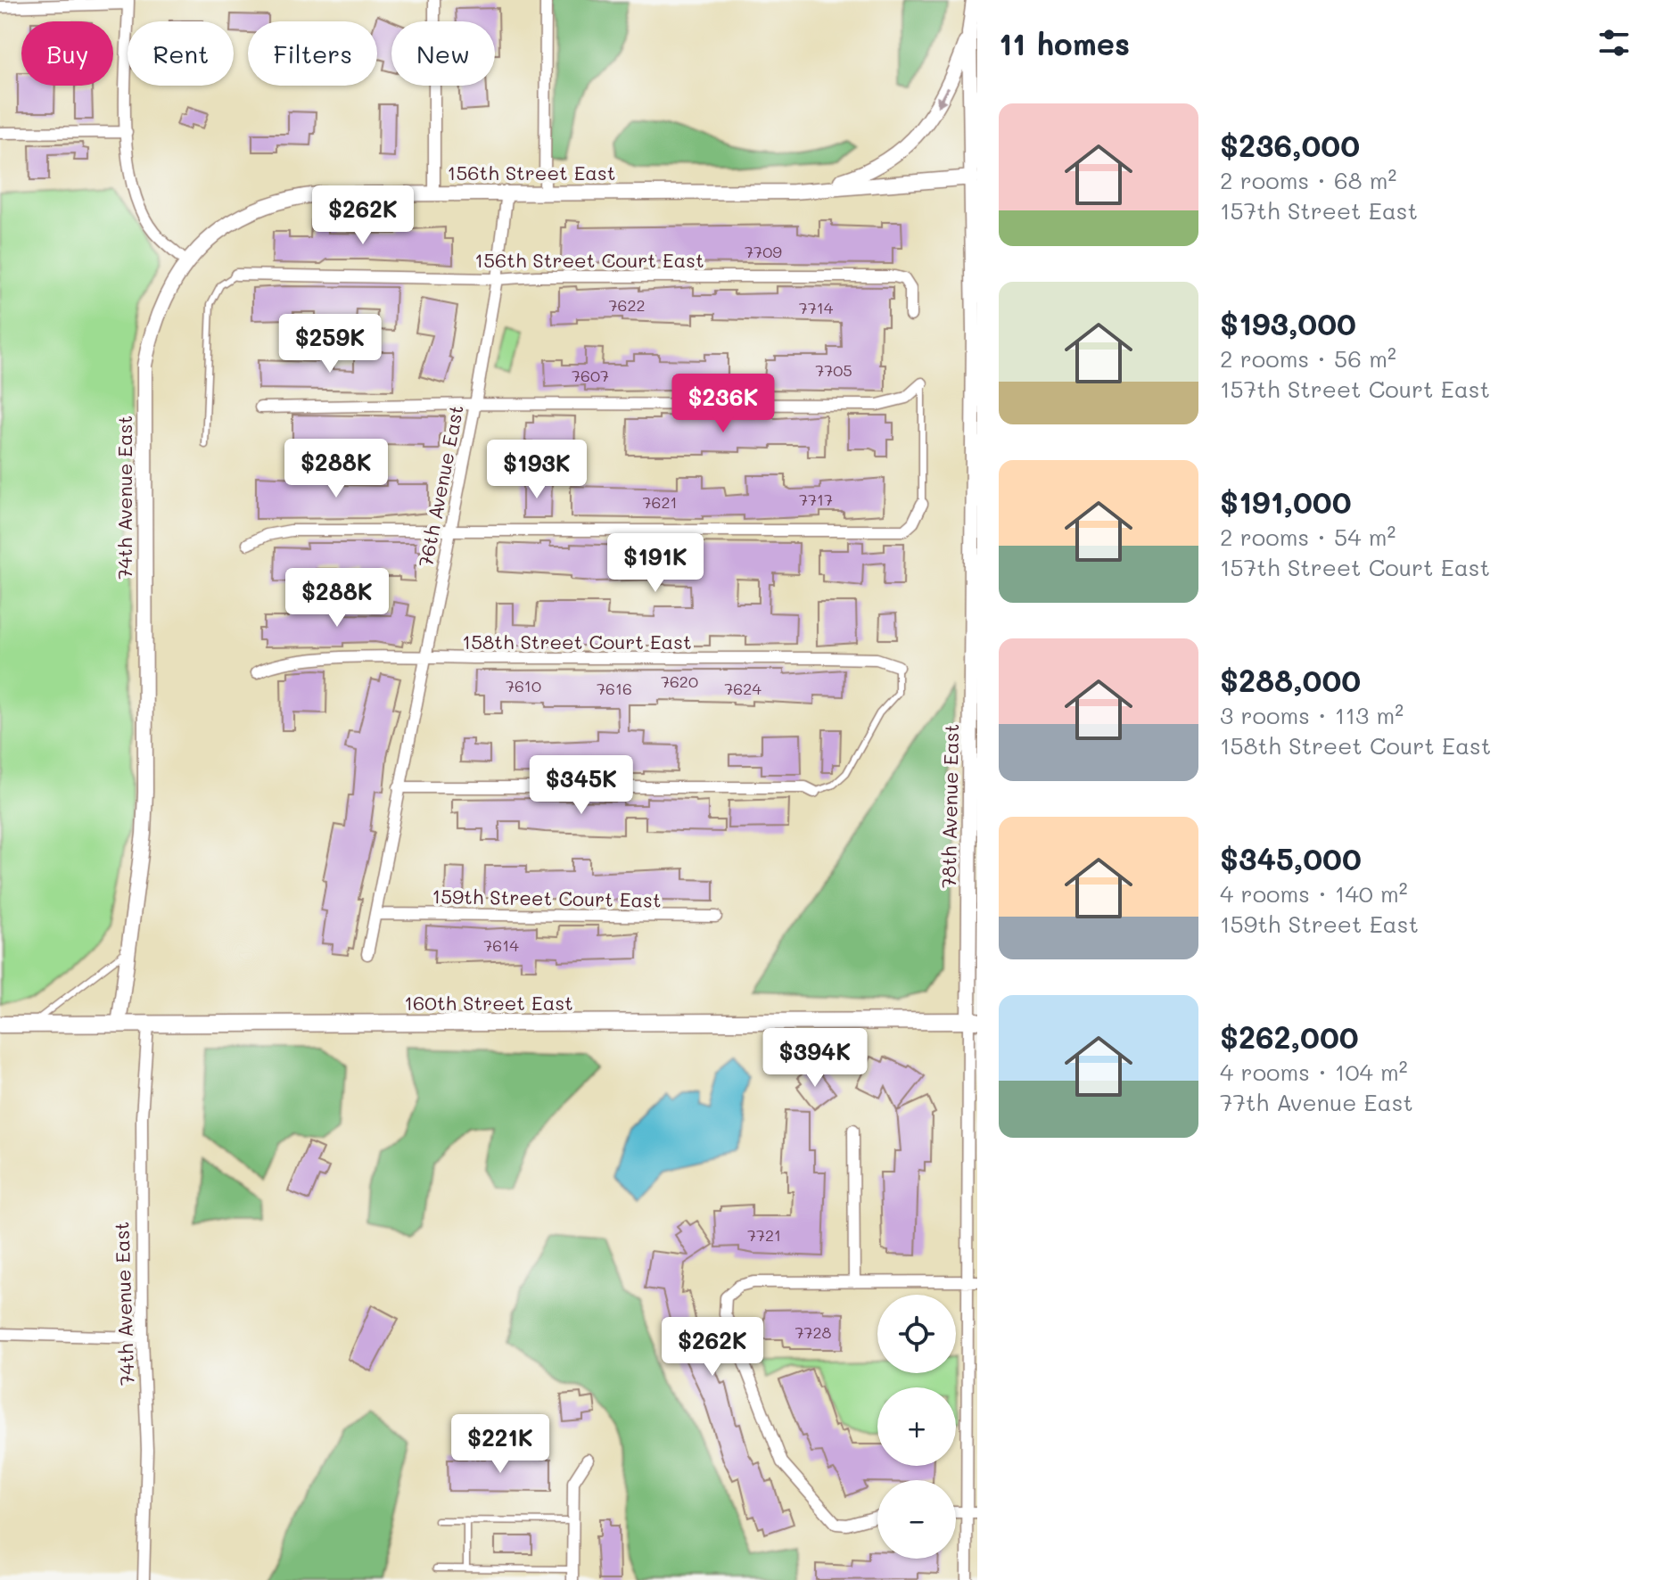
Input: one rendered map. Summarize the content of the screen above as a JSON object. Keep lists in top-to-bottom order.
{
  "streets": {
    "main road": ["160th Street East"],
    "street": [
      "156th Street East",
      "156th Street Court East",
      "76th Avenue East",
      "74th Avenue East",
      "158th Street Court East",
      "78th Avenue East",
      "159th Street Court East"
    ]
  },
  "crossings": [
    ["156th Street East", "76th Avenue East"],
    ["156th Street East", "74th Avenue East"],
    ["156th Street East", "78th Avenue East"],
    ["156th Street Court East", "76th Avenue East"],
    ["76th Avenue East", "158th Street Court East"],
    ["76th Avenue East", "159th Street Court East"],
    ["74th Avenue East", "160th Street East"],
    ["78th Avenue East", "160th Street East"]
  ],
  "house_numbers": [
    "7709",
    "7622",
    "7714",
    "7705",
    "7607",
    "7717",
    "7621",
    "7620",
    "7610",
    "7616",
    "7624",
    "7614",
    "7721",
    "7728"
  ],
  "page": {
    "heading": "11 homes",
    "chip": [
      "Buy",
      "Rent",
      "Filters",
      "New"
    ],
    "list": [
      {
        "name": "$236,000",
        "note": "2 rooms · 68 m² · 157th Street East"
      },
      {
        "name": "$193,000",
        "note": "2 rooms · 56 m² · 157th Street Court East"
      },
      {
        "name": "$191,000",
        "note": "2 rooms · 54 m² · 157th Street Court East"
      },
      {
        "name": "$288,000",
        "note": "3 rooms · 113 m² · 158th Street Court East"
      },
      {
        "name": "$345,000",
        "note": "4 rooms · 140 m² · 159th Street East"
      },
      {
        "name": "$262,000",
        "note": "4 rooms · 104 m² · 77th Avenue East"
      }
    ],
    "price": [
      "$262K",
      "$259K",
      "$236K",
      "$288K",
      "$193K",
      "$191K",
      "$288K",
      "$345K",
      "$394K",
      "$262K",
      "$221K"
    ],
    "map_buttons": ["+", "−"]
  }
}
